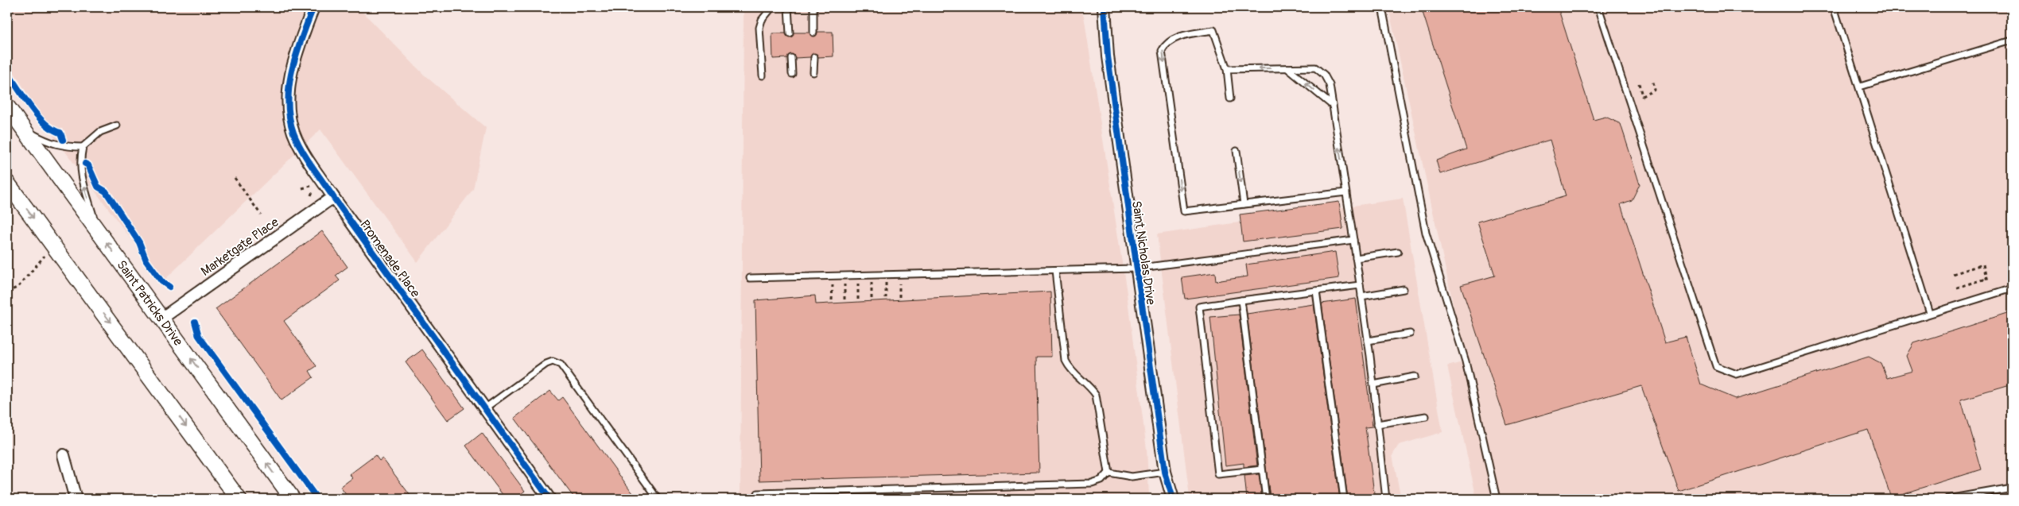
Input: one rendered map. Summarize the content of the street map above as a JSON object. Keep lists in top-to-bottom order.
{
  "streets": {
    "main road": ["Saint Patricks Drive"],
    "street": ["Marketgate Place", "Saint Nicholas Drive", "Promenade Place"]
  },
  "crossings": [
    ["Marketgate Place", "Promenade Place"],
    ["Marketgate Place", "Saint Patricks Drive"]
  ]
}
